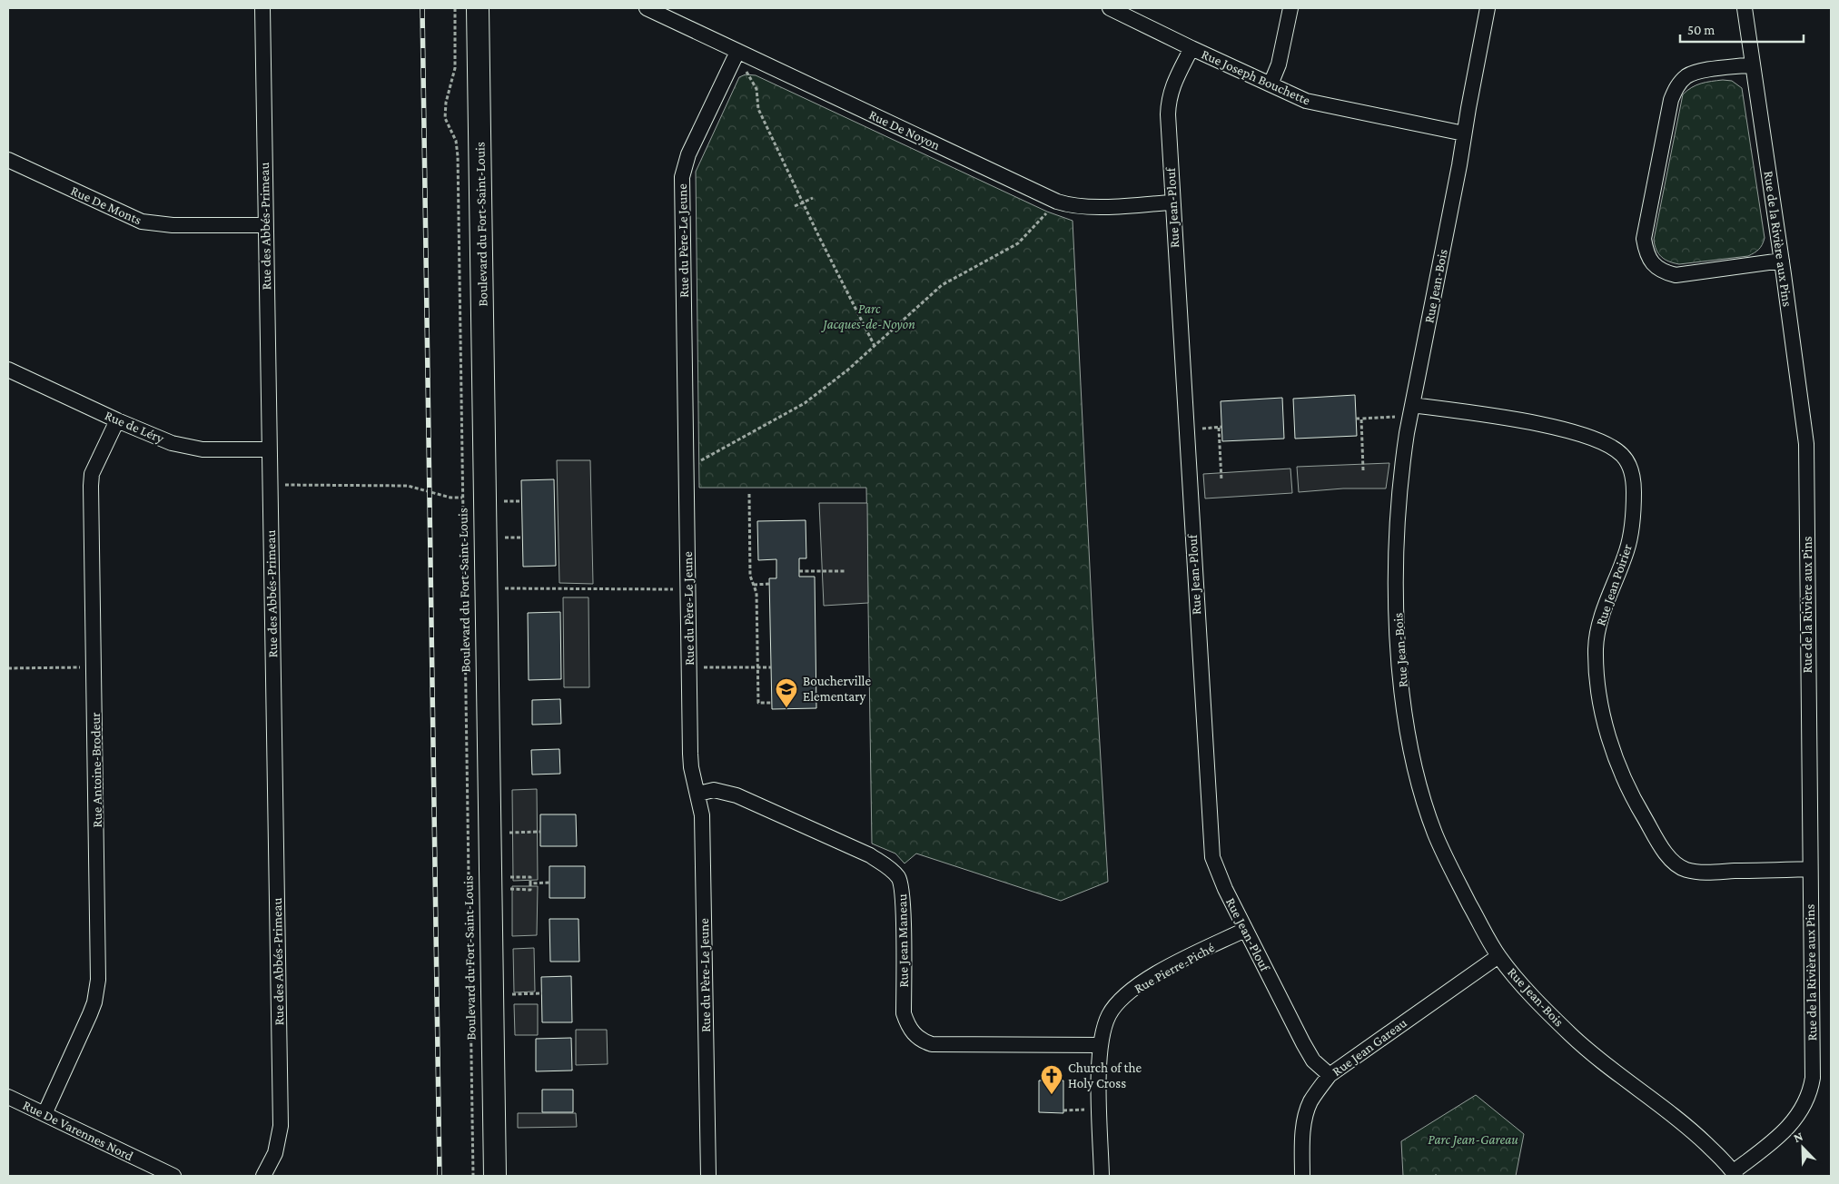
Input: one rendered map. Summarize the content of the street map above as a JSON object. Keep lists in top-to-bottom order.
{
  "streets": {
    "street": [
      "Rue Joseph Bouchette",
      "Rue De Noyon",
      "Rue De Monts",
      "Rue Jean-Plouf",
      "Boulevard du Fort-Saint-Louis",
      "Rue des Abbés-Primeau",
      "Rue de la Rivière aux Pins",
      "Rue du Père-Le Jeune",
      "Rue Jean-Bois",
      "Rue de Léry",
      "Rue Jean Poirier",
      "Rue Antoine-Brodeur",
      "Rue Jean Maneau",
      "Rue Pierre-Piché",
      "Rue Jean Gareau",
      "Rue De Varennes Nord"
    ]
  },
  "crossings": [
    ["Rue Joseph Bouchette", "Rue Jean-Plouf"],
    ["Rue Joseph Bouchette", "Rue Jean-Bois"],
    ["Rue De Noyon", "Rue Jean-Plouf"],
    ["Rue De Noyon", "Rue du Père-Le Jeune"],
    ["Rue De Monts", "Rue des Abbés-Primeau"],
    ["Rue Jean-Plouf", "Rue Pierre-Piché"],
    ["Rue Jean-Plouf", "Rue Jean Gareau"],
    ["Rue des Abbés-Primeau", "Rue de Léry"],
    ["Rue de la Rivière aux Pins", "Rue Jean-Bois"],
    ["Rue de la Rivière aux Pins", "Rue Jean Poirier"],
    ["Rue du Père-Le Jeune", "Rue Jean Maneau"],
    ["Rue Jean-Bois", "Rue Jean Poirier"],
    ["Rue Jean-Bois", "Rue Jean Gareau"],
    ["Rue de Léry", "Rue Antoine-Brodeur"],
    ["Rue Antoine-Brodeur", "Rue De Varennes Nord"],
    ["Rue Jean Maneau", "Rue Pierre-Piché"]
  ],
  "parks": ["Parc Jacques-de-Noyon", "Parc Jean-Gareau"],
  "places": {
    "school or university": ["Boucherville Elementary"],
    "church": ["Church of the Holy Cross"]
  },
  "scale_bar": "50 m",
  "north": "top left"
}
